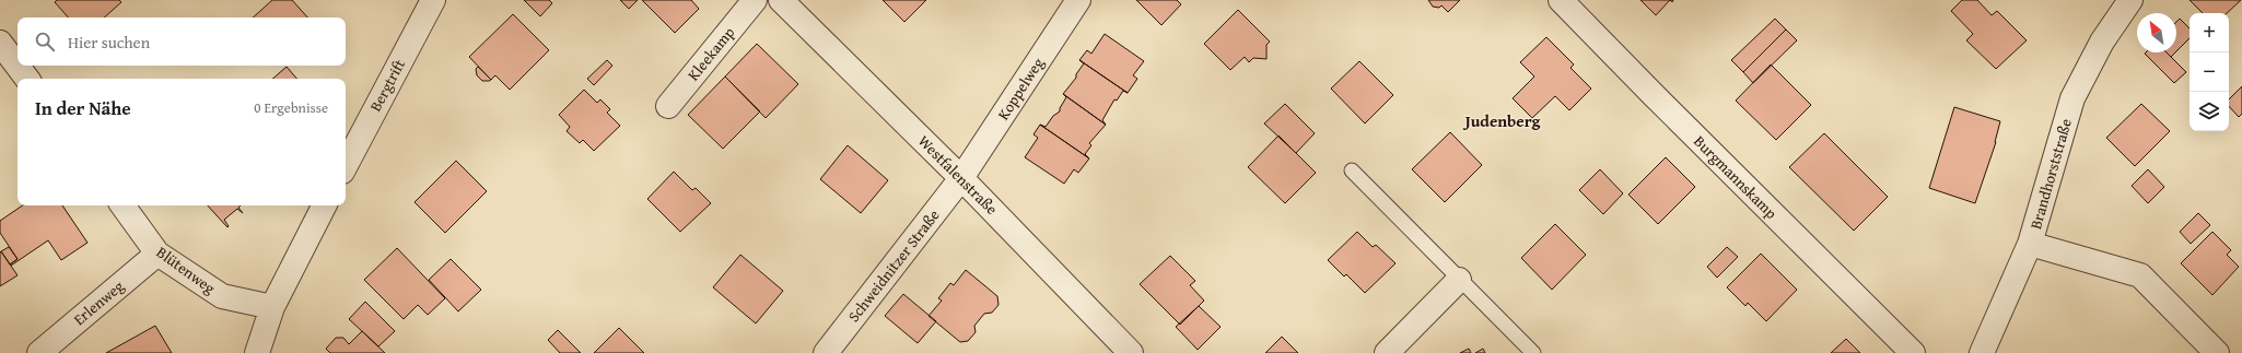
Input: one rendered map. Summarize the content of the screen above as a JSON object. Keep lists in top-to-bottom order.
{
  "streets": {
    "street": [
      "Kleekamp",
      "Bergtrift",
      "Koppelweg",
      "Brandhorststraße",
      "Westfalenstraße",
      "Burgmannskamp",
      "Schweidnitzer Straße",
      "Blütenweg",
      "Erlenweg"
    ]
  },
  "crossings": [
    ["Koppelweg", "Westfalenstraße"],
    ["Koppelweg", "Schweidnitzer Straße"],
    ["Westfalenstraße", "Schweidnitzer Straße"],
    ["Blütenweg", "Erlenweg"]
  ],
  "districts": ["Judenberg"],
  "north": "top left",
  "page": {
    "map_buttons": ["+", "−"],
    "search": "Hier suchen",
    "heading": ["In der Nähe", "0 Ergebnisse"]
  }
}
